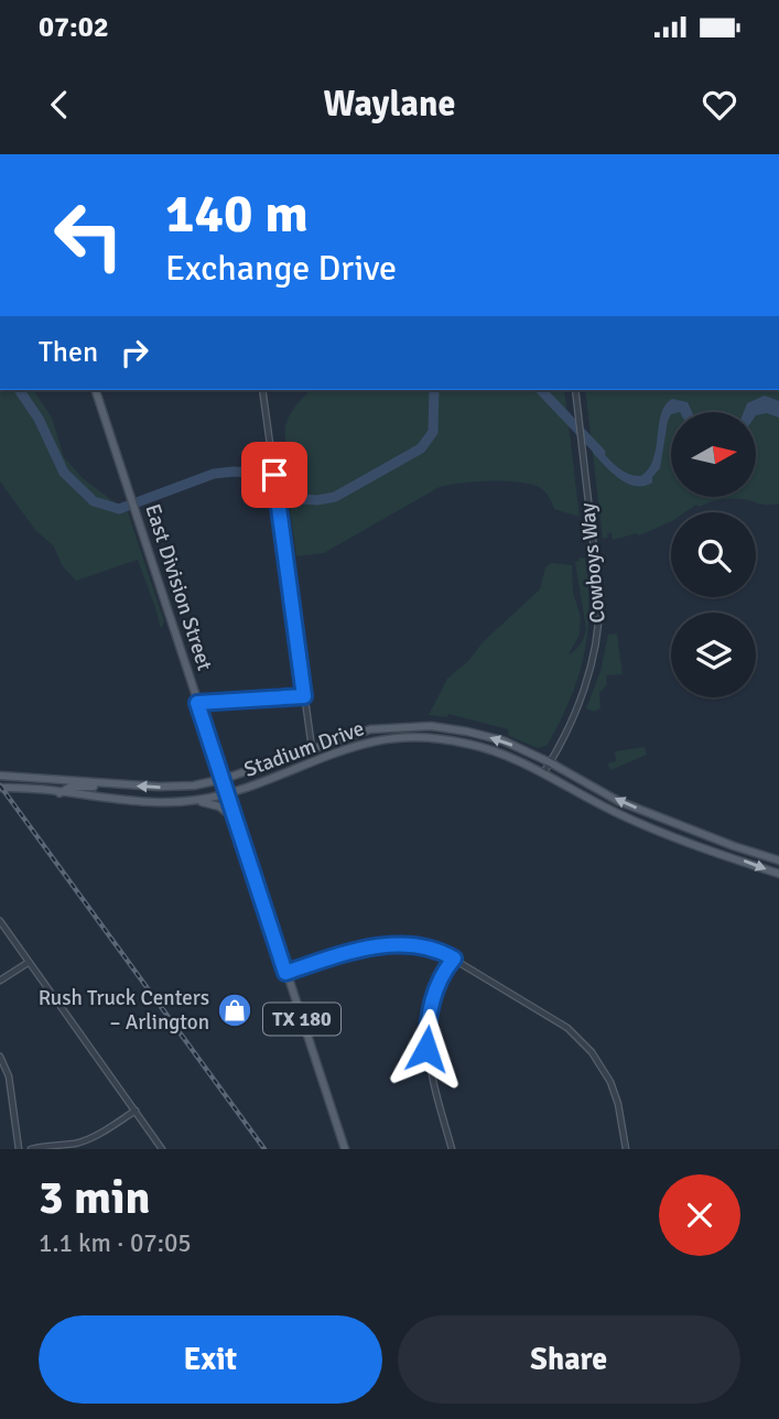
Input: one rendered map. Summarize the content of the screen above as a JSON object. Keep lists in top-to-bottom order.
{
  "streets": {
    "main road": ["East Division Street", "Stadium Drive", "TX 180"],
    "street": ["Cowboys Way"]
  },
  "crossings": [
    ["Cowboys Way", "Stadium Drive"],
    ["East Division Street", "Stadium Drive"]
  ],
  "places": {
    "shop": ["Rush Truck Centers – Arlington"]
  },
  "north": "right",
  "page": {
    "status": "07:02",
    "header": "Waylane",
    "turn": ["140 m", "Exchange Drive"],
    "then": "Then",
    "heading": ["3 min", "1.1 km · 07:05"],
    "buttons": ["Exit", "Share"]
  }
}
